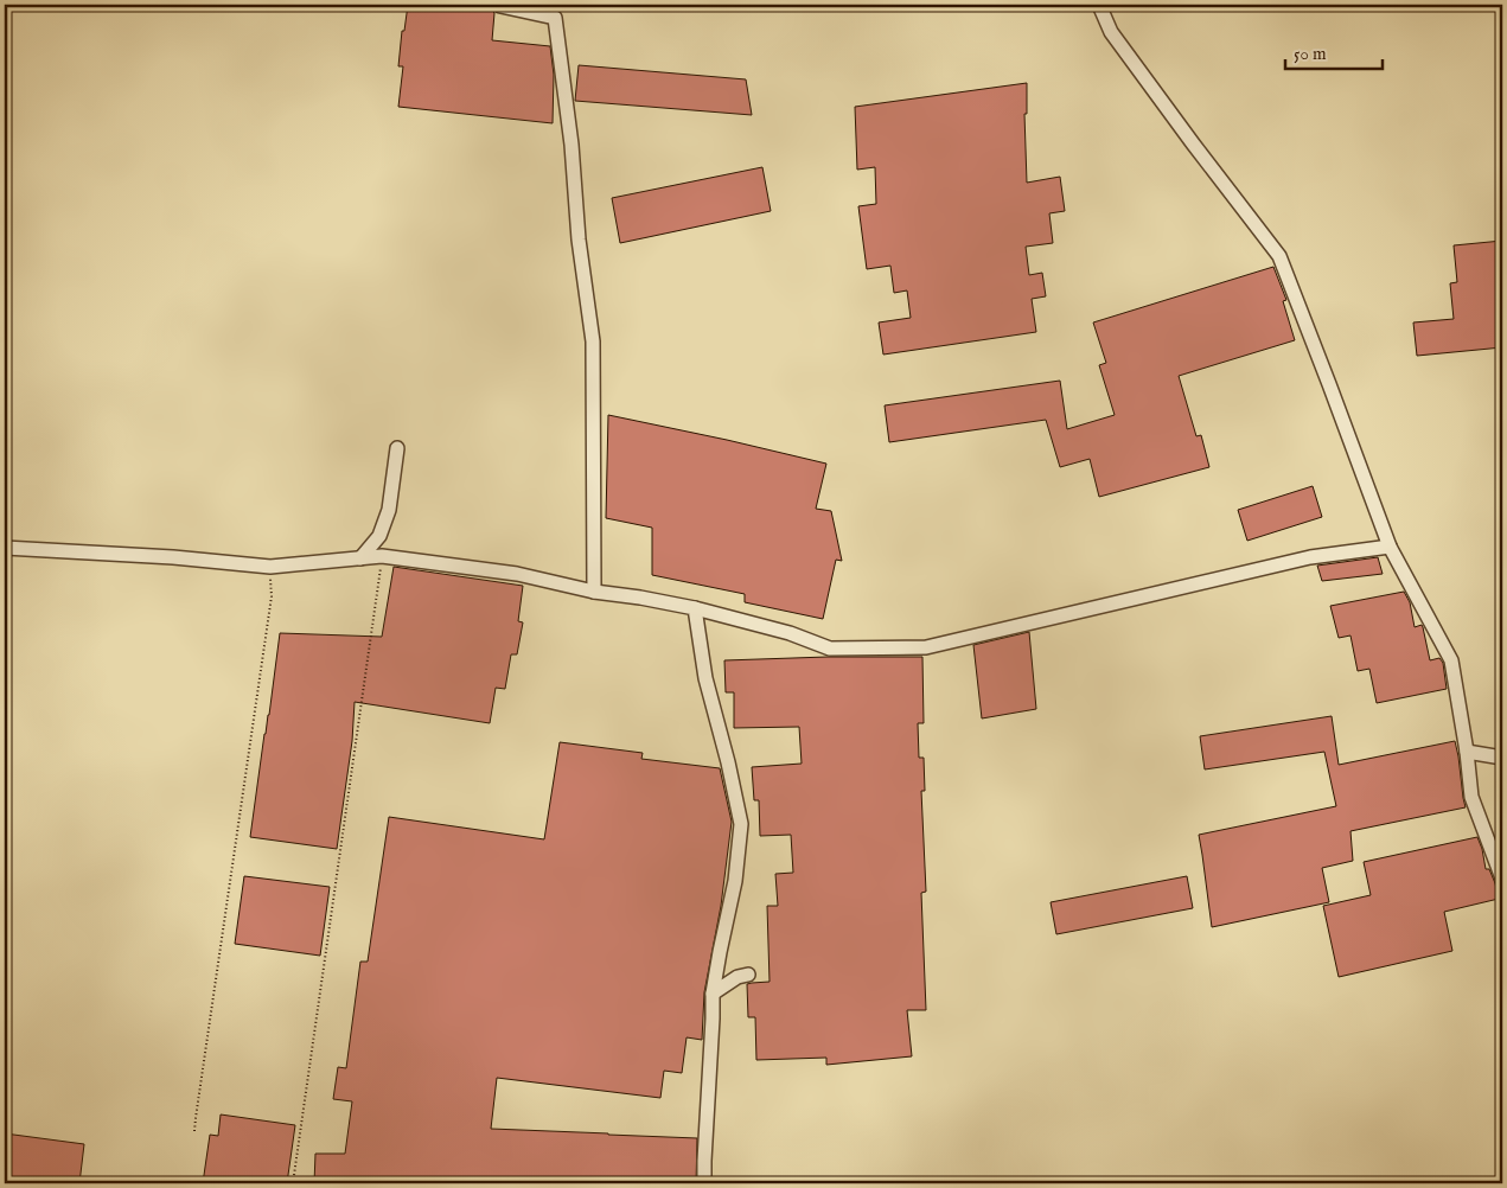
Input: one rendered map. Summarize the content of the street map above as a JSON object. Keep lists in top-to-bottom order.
{
  "scale_bar": "50 m"
}
